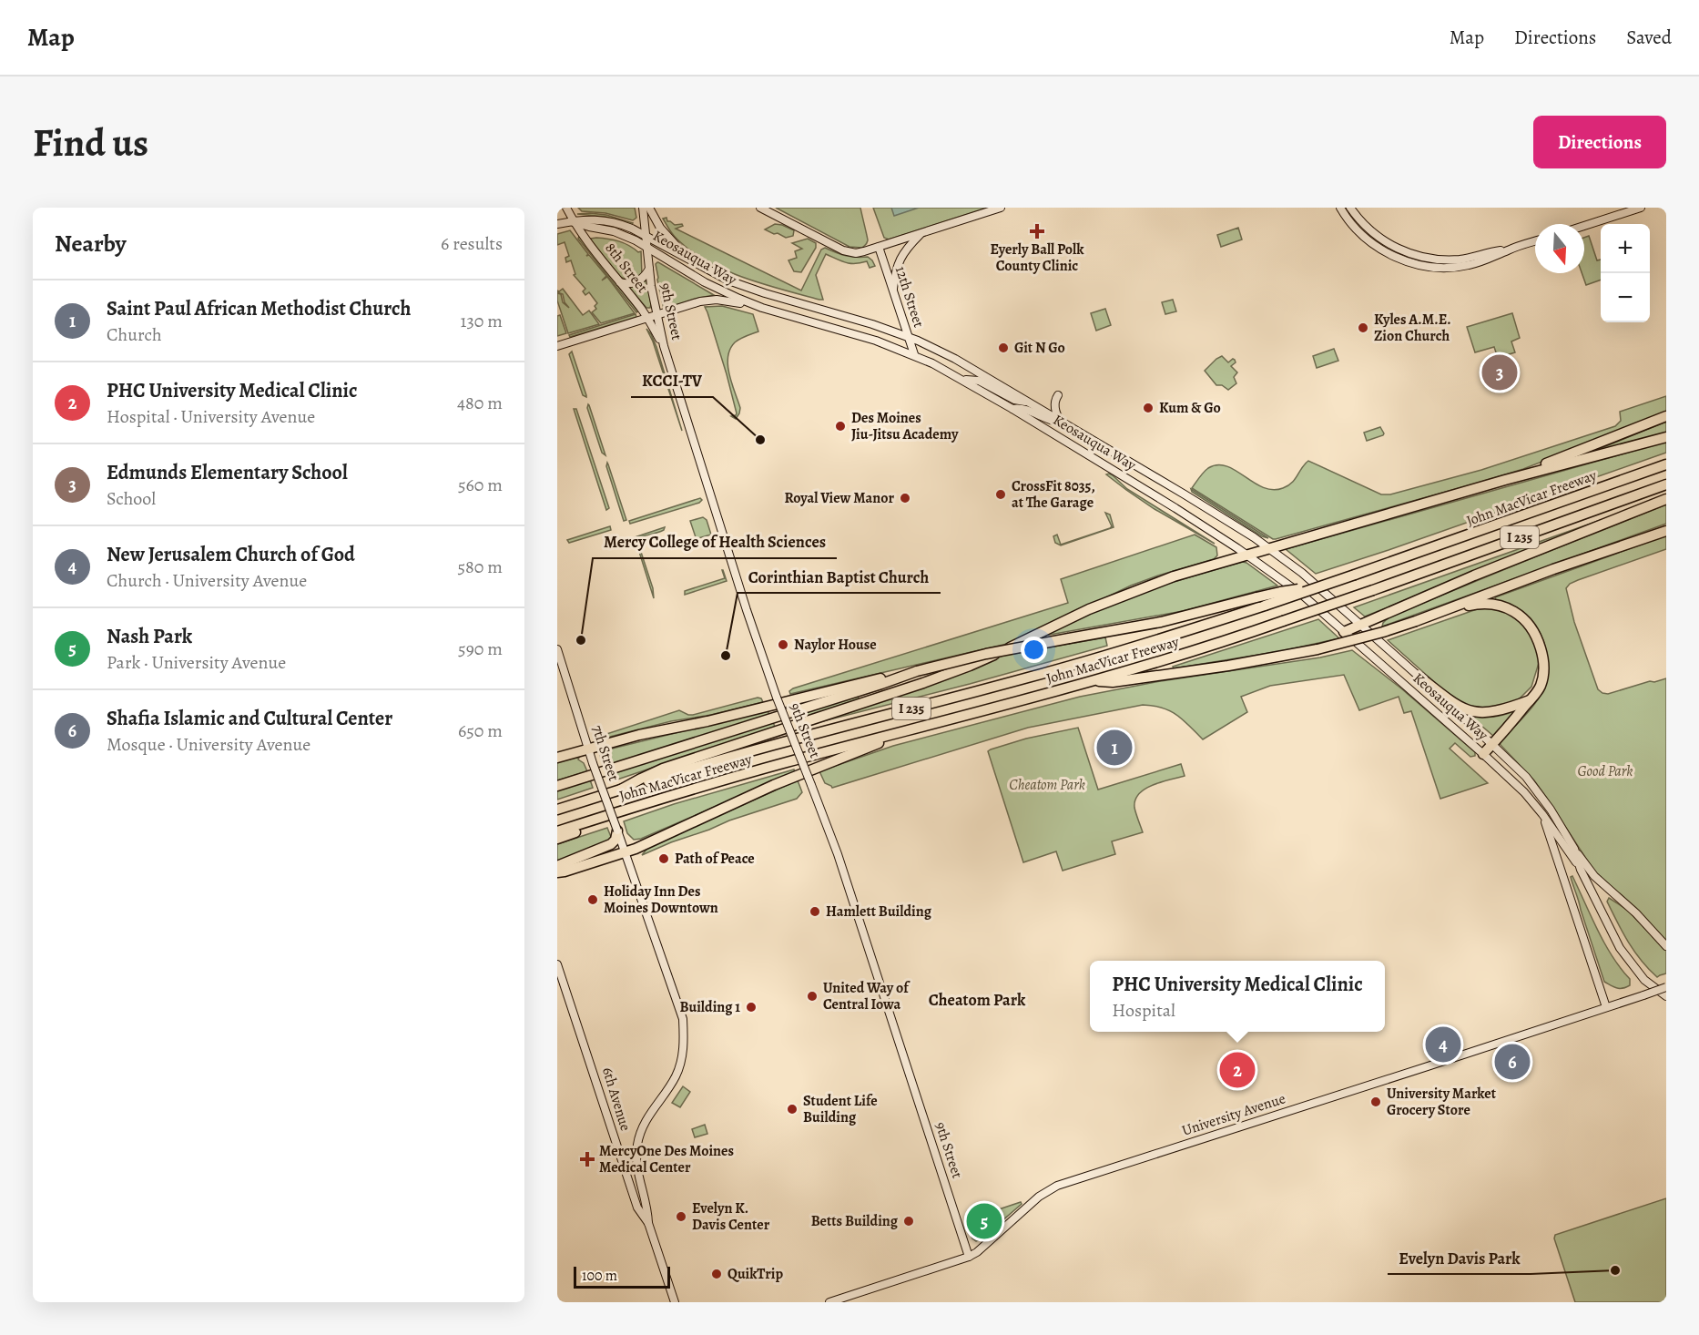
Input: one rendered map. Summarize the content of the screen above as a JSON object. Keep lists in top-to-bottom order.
{
  "streets": {
    "highway": ["John MacVicar Freeway", "I 235"],
    "main road": [
      "Keosauqua Way",
      "8th Street",
      "12th Street",
      "9th Street",
      "7th Street",
      "6th Avenue",
      "University Avenue"
    ]
  },
  "crossings": [
    ["Keosauqua Way", "8th Street"],
    ["Keosauqua Way", "12th Street"],
    ["Keosauqua Way", "9th Street"],
    ["8th Street", "9th Street"],
    ["9th Street", "University Avenue"],
    ["7th Street", "6th Avenue"]
  ],
  "districts": ["Cheatom Park"],
  "parks": ["Good Park", "Cheatom Park"],
  "places": {
    "health": ["Eyerly Ball Polk County Clinic", "MercyOne Des Moines Medical Center"],
    "other": [
      "Kyles A.M.E. Zion Church",
      "Git N Go",
      "Kum & Go",
      "Des Moines Jiu-Jitsu Academy",
      "KCCI-TV",
      "CrossFit 8035, at The Garage",
      "Royal View Manor",
      "Mercy College of Health Sciences",
      "Naylor House",
      "Corinthian Baptist Church",
      "Path of Peace",
      "Holiday Inn Des Moines Downtown",
      "Hamlett Building",
      "United Way of Central Iowa",
      "Building 1",
      "University Market Grocery Store",
      "Student Life Building",
      "Evelyn K. Davis Center",
      "Betts Building",
      "Evelyn Davis Park",
      "QuikTrip"
    ]
  },
  "scale_bar": "100 m",
  "north": "bottom",
  "page": {
    "header": "Map",
    "nav": ["Map", "Directions", "Saved"],
    "buttons": "Directions",
    "title": "Find us",
    "heading": ["Nearby", "6 results"],
    "map_buttons": ["+", "−"],
    "list": [
      {
        "mark": "1",
        "name": "Saint Paul African Methodist Church",
        "note": "Church",
        "value": "130 m"
      },
      {
        "mark": "2",
        "name": "PHC University Medical Clinic",
        "note": "Hospital · University Avenue",
        "value": "480 m"
      },
      {
        "mark": "3",
        "name": "Edmunds Elementary School",
        "note": "School",
        "value": "560 m"
      },
      {
        "mark": "4",
        "name": "New Jerusalem Church of God",
        "note": "Church · University Avenue",
        "value": "580 m"
      },
      {
        "mark": "5",
        "name": "Nash Park",
        "note": "Park · University Avenue",
        "value": "590 m"
      },
      {
        "mark": "6",
        "name": "Shafia Islamic and Cultural Center",
        "note": "Mosque · University Avenue",
        "value": "650 m"
      }
    ],
    "pins": [
      "3",
      "1",
      "4",
      "6",
      "2",
      "5"
    ],
    "popup": ["PHC University Medical Clinic", "Hospital"],
    "scale": "100 m"
  }
}
